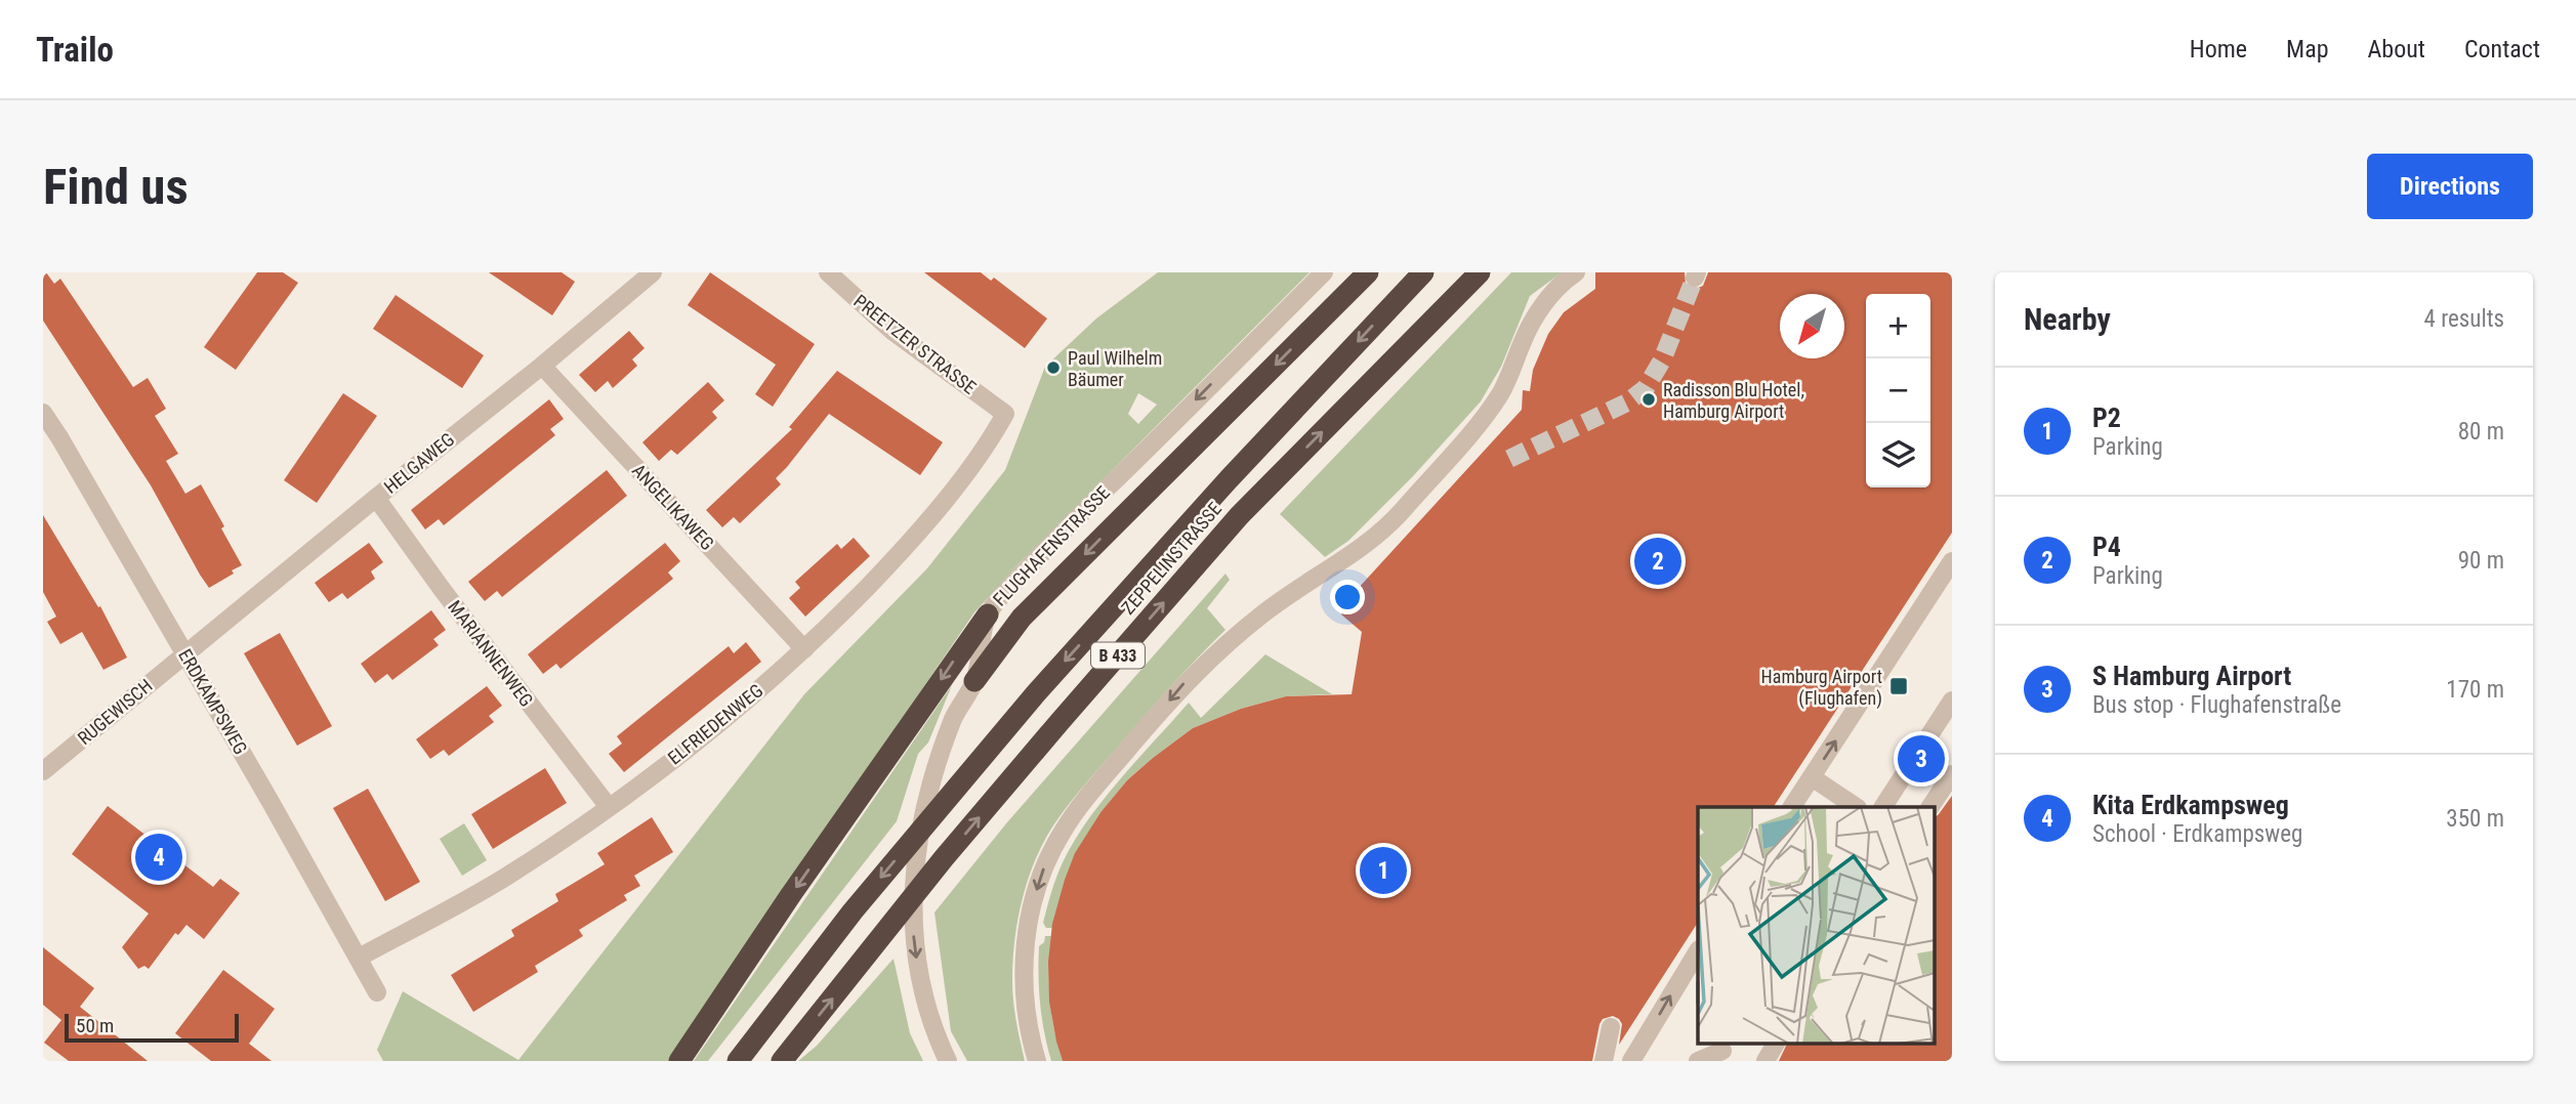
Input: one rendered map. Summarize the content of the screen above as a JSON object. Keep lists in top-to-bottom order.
{
  "streets": {
    "highway": ["ZEPPELINSTRASSE", "B 433"],
    "street": [
      "PREETZER STRASSE",
      "HELGAWEG",
      "ANGELIKAWEG",
      "FLUGHAFENSTRASSE",
      "MARIANNENWEG",
      "ERDKAMPSWEG",
      "RUGEWISCH",
      "ELFRIEDENWEG"
    ]
  },
  "crossings": [
    ["PREETZER STRASSE", "ELFRIEDENWEG"],
    ["HELGAWEG", "ANGELIKAWEG"],
    ["HELGAWEG", "MARIANNENWEG"],
    ["HELGAWEG", "ERDKAMPSWEG"],
    ["HELGAWEG", "RUGEWISCH"],
    ["ANGELIKAWEG", "ELFRIEDENWEG"],
    ["MARIANNENWEG", "ELFRIEDENWEG"],
    ["ERDKAMPSWEG", "RUGEWISCH"],
    ["ERDKAMPSWEG", "ELFRIEDENWEG"]
  ],
  "places": {
    "other": ["Paul Wilhelm Bäumer", "Radisson Blu Hotel, Hamburg Airport"],
    "transit": ["Hamburg Airport (Flughafen)"]
  },
  "scale_bar": "50 m",
  "north": "bottom left",
  "page": {
    "header": "Trailo",
    "nav": [
      "Home",
      "Map",
      "About",
      "Contact"
    ],
    "buttons": "Directions",
    "title": "Find us",
    "heading": ["Nearby", "4 results"],
    "map_buttons": ["+", "−"],
    "list": [
      {
        "mark": "1",
        "name": "P2",
        "note": "Parking",
        "value": "80 m"
      },
      {
        "mark": "2",
        "name": "P4",
        "note": "Parking",
        "value": "90 m"
      },
      {
        "mark": "3",
        "name": "S Hamburg Airport",
        "note": "Bus stop · Flughafenstraße",
        "value": "170 m"
      },
      {
        "mark": "4",
        "name": "Kita Erdkampsweg",
        "note": "School · Erdkampsweg",
        "value": "350 m"
      }
    ],
    "pins": [
      "2",
      "3",
      "4",
      "1"
    ],
    "scale": "50 m"
  }
}
